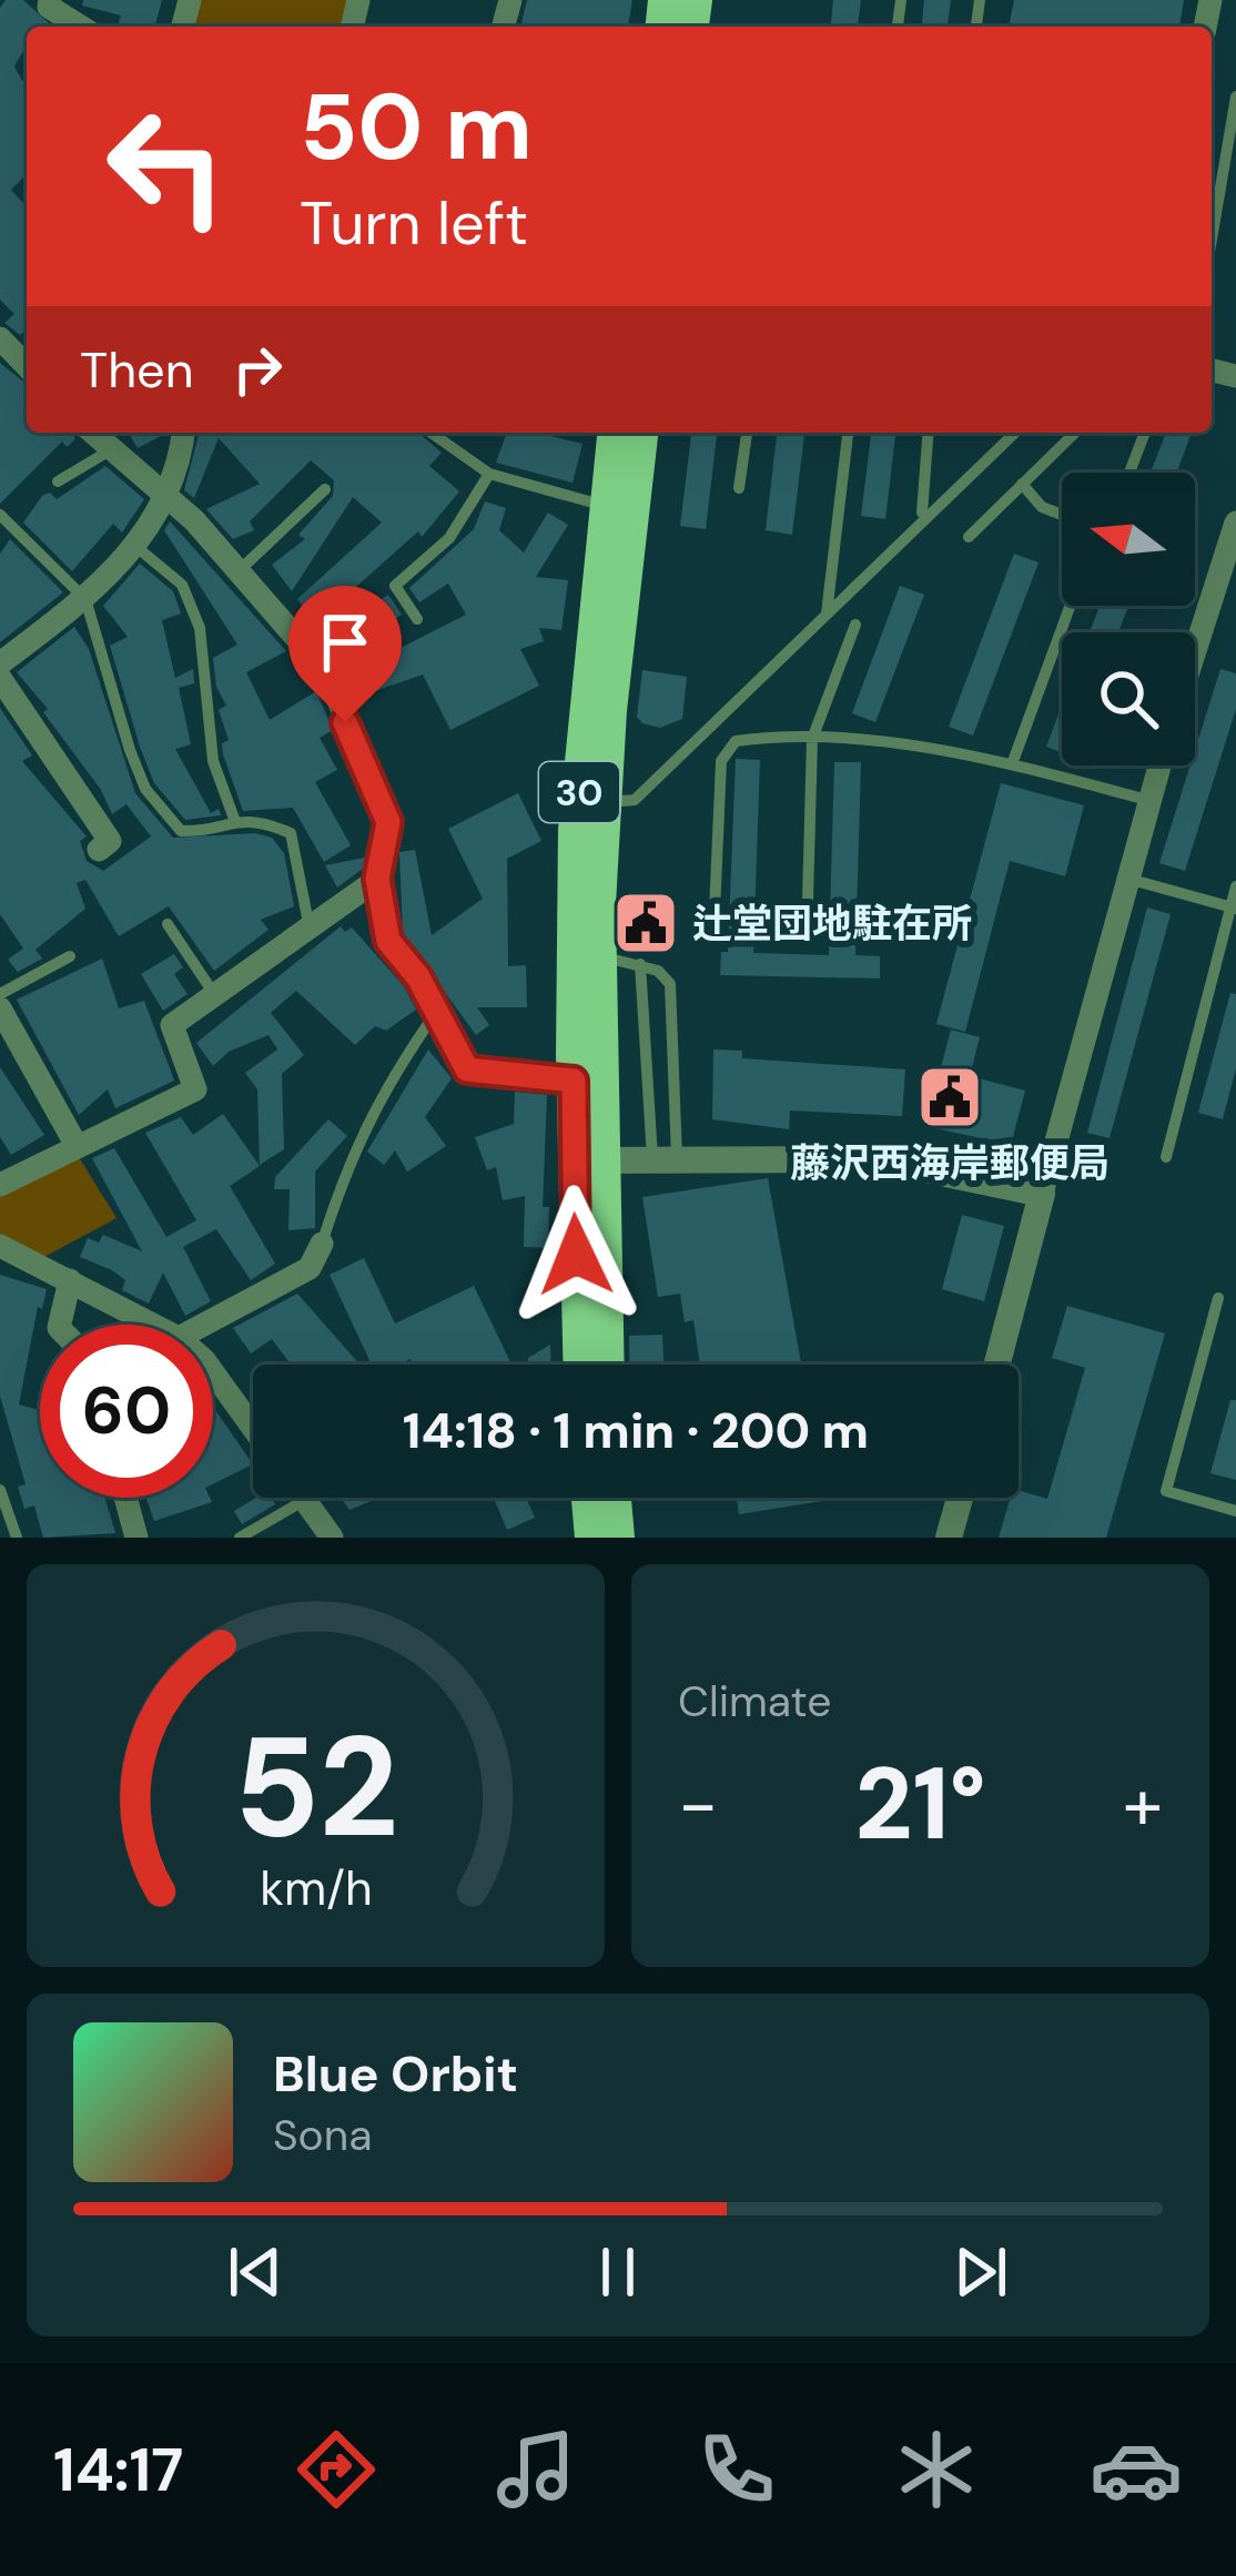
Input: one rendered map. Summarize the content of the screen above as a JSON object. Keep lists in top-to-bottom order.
{
  "streets": {
    "main road": ["30"]
  },
  "places": {
    "public building": ["辻堂団地駐在所", "藤沢西海岸郵便局"]
  },
  "north": "left",
  "page": {
    "turn": ["50 m", "Turn left"],
    "then": "Then",
    "limit": "60",
    "trip": "14:18 · 1 min · 200 m",
    "tile": "Climate",
    "heat": ["−", "21°", "+"],
    "song": ["Blue Orbit", "Sona"],
    "tabs": "14:17",
    "gauge": ["52", "km/h"]
  }
}
